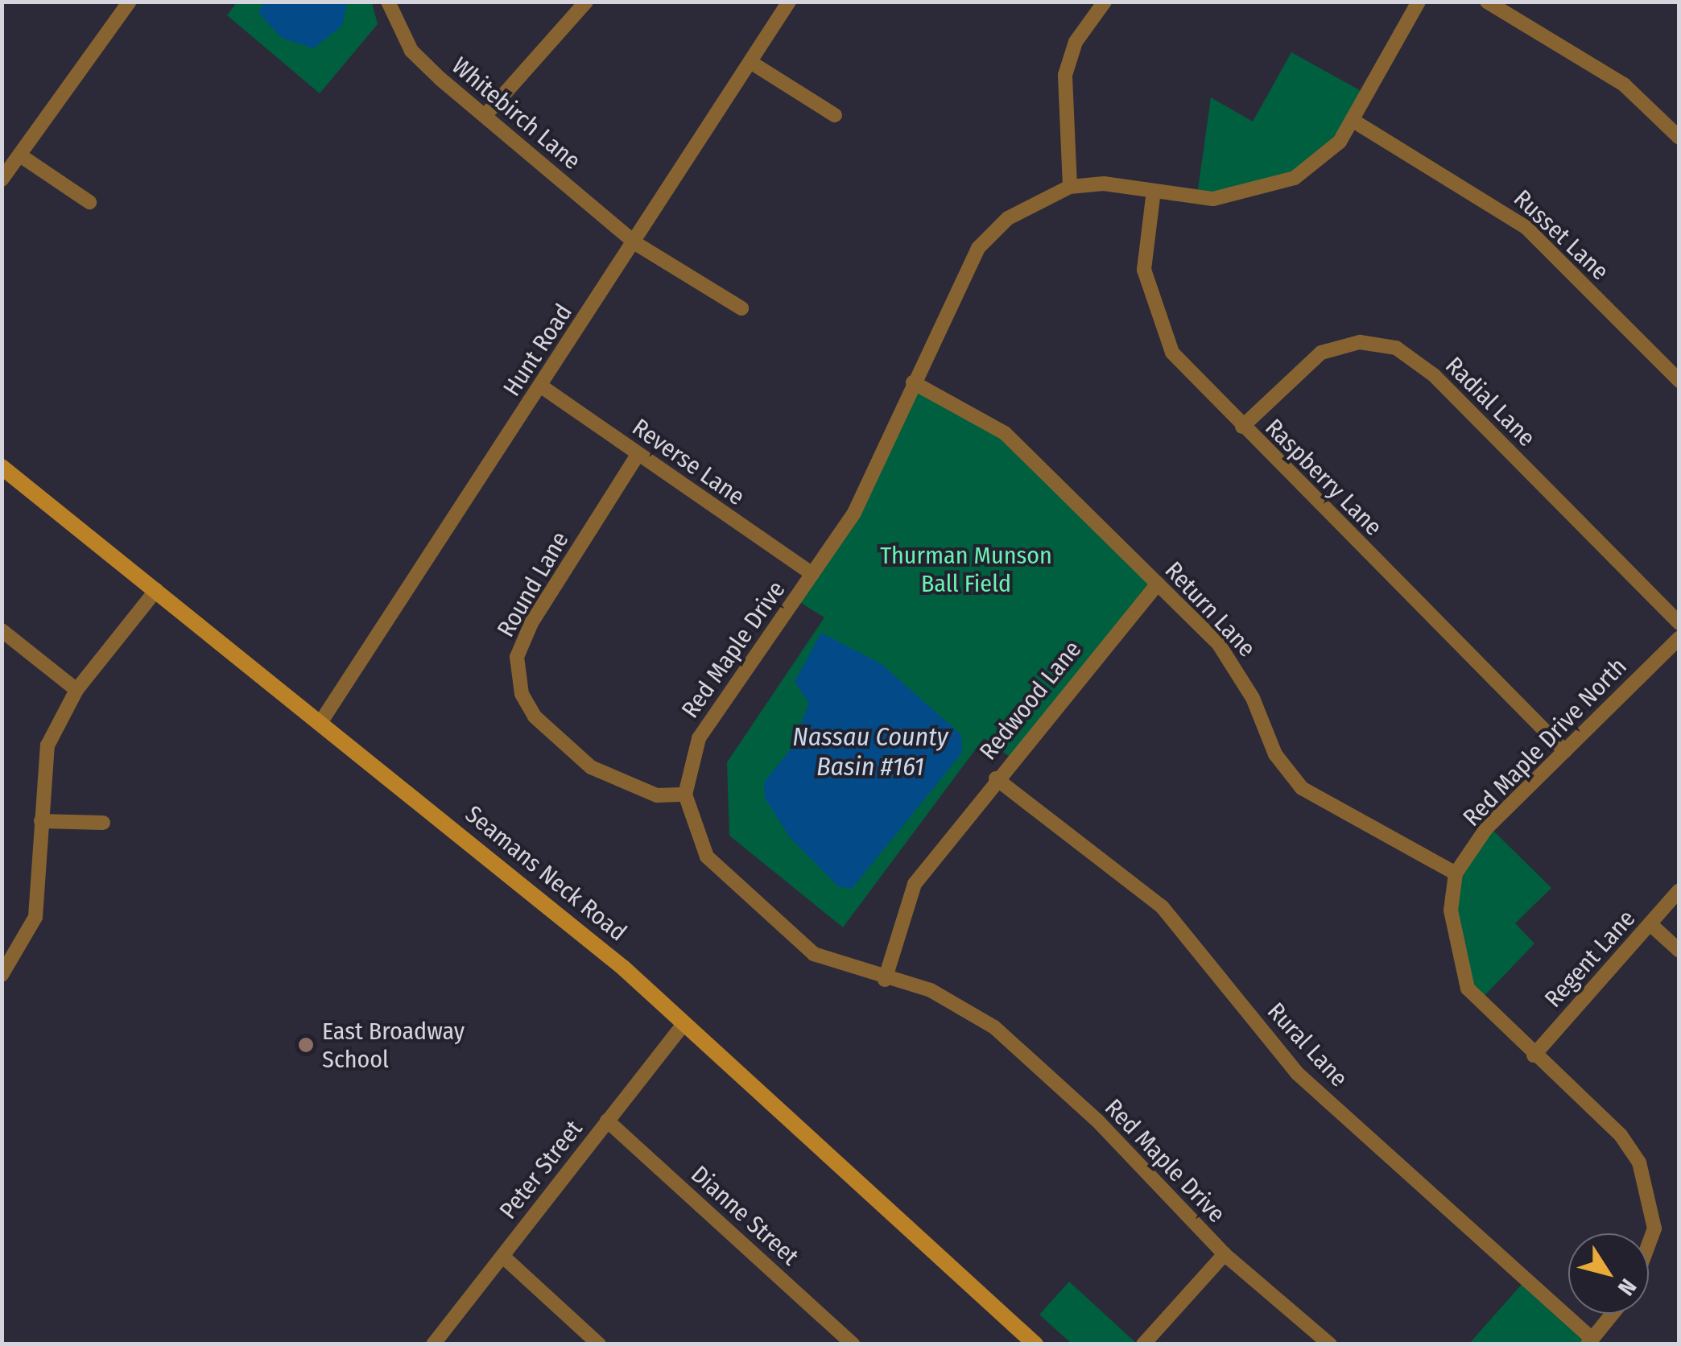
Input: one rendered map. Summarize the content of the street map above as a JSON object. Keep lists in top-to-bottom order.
{
  "streets": {
    "main road": ["Seamans Neck Road"],
    "street": [
      "Whitebirch Lane",
      "Russet Lane",
      "Hunt Road",
      "Radial Lane",
      "Reverse Lane",
      "Raspberry Lane",
      "Round Lane",
      "Return Lane",
      "Red Maple Drive",
      "Redwood Lane",
      "Red Maple Drive North",
      "Regent Lane",
      "Rural Lane",
      "Peter Street",
      "Dianne Street"
    ]
  },
  "crossings": [
    ["Whitebirch Lane", "Hunt Road"],
    ["Hunt Road", "Reverse Lane"],
    ["Hunt Road", "Seamans Neck Road"],
    ["Radial Lane", "Raspberry Lane"],
    ["Reverse Lane", "Round Lane"],
    ["Reverse Lane", "Red Maple Drive"],
    ["Raspberry Lane", "Red Maple Drive North"],
    ["Round Lane", "Red Maple Drive"],
    ["Return Lane", "Red Maple Drive"],
    ["Return Lane", "Redwood Lane"],
    ["Return Lane", "Red Maple Drive North"],
    ["Red Maple Drive", "Redwood Lane"],
    ["Redwood Lane", "Rural Lane"],
    ["Red Maple Drive North", "Regent Lane"],
    ["Seamans Neck Road", "Peter Street"],
    ["Peter Street", "Dianne Street"]
  ],
  "water": ["Nassau County Basin #161"],
  "parks": ["Thurman Munson Ball Field"],
  "places": ["East Broadway School"],
  "north": "bottom right"
}
